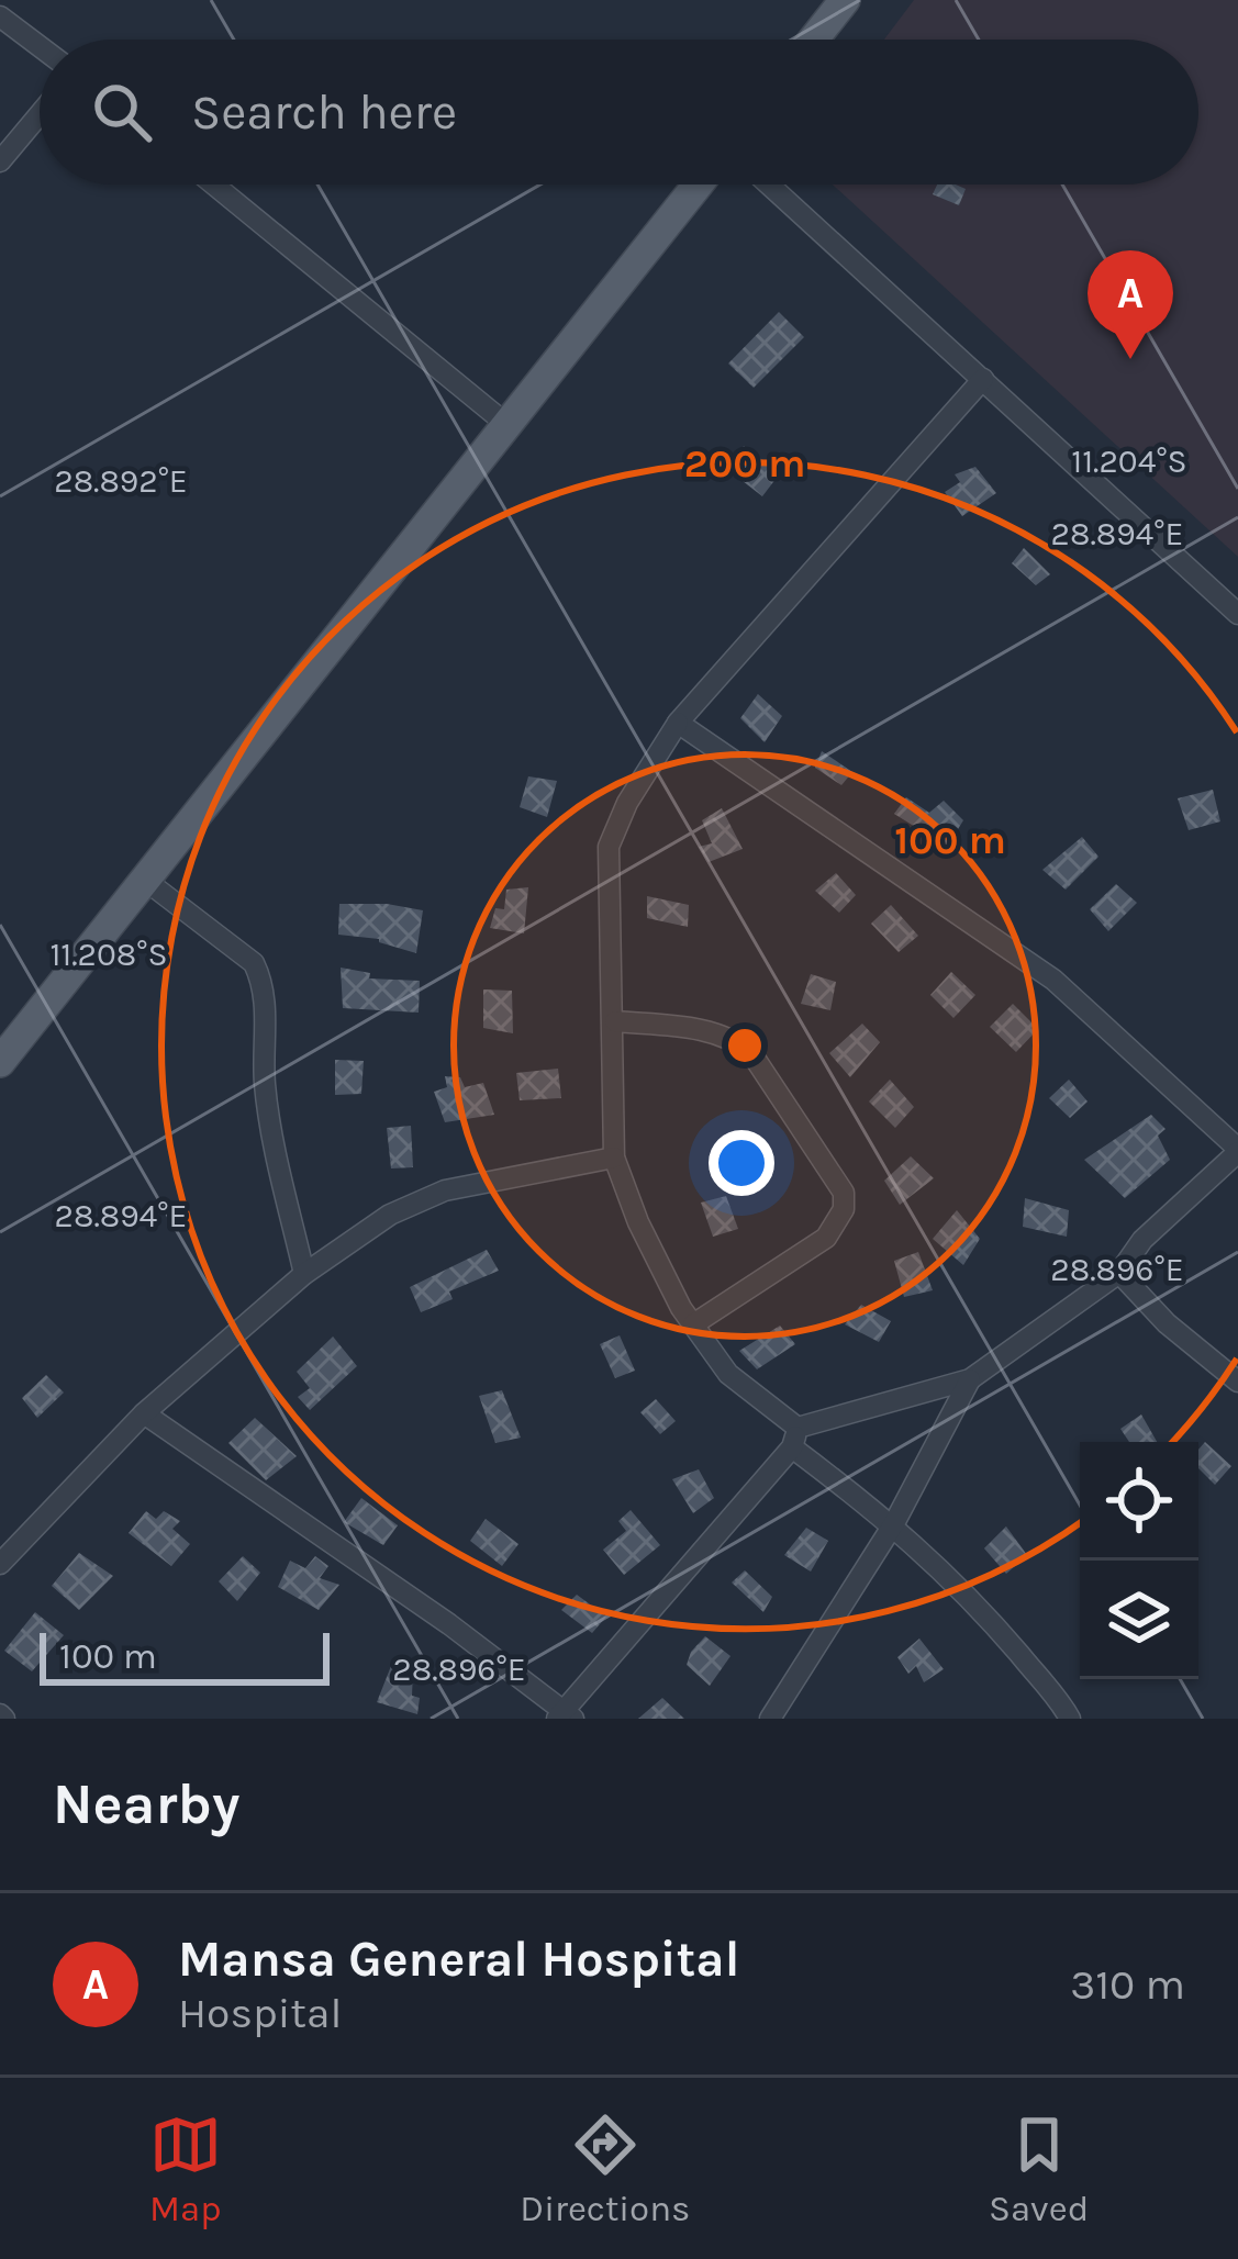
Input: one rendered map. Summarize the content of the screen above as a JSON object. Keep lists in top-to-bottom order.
{
  "scale_bar": "100 m",
  "page": {
    "search": "Search here",
    "pins": "A",
    "scale": "100 m",
    "heading": "Nearby",
    "list": [
      {
        "mark": "A",
        "name": "Mansa General Hospital",
        "note": "Hospital",
        "value": "310 m"
      }
    ],
    "nav": ["Map", "Directions", "Saved"]
  },
  "coordinates": [
    "11.204°S",
    "28.892°E",
    "28.894°E",
    "11.208°S",
    "28.896°E"
  ],
  "rings": ["200 m", "100 m"]
}
